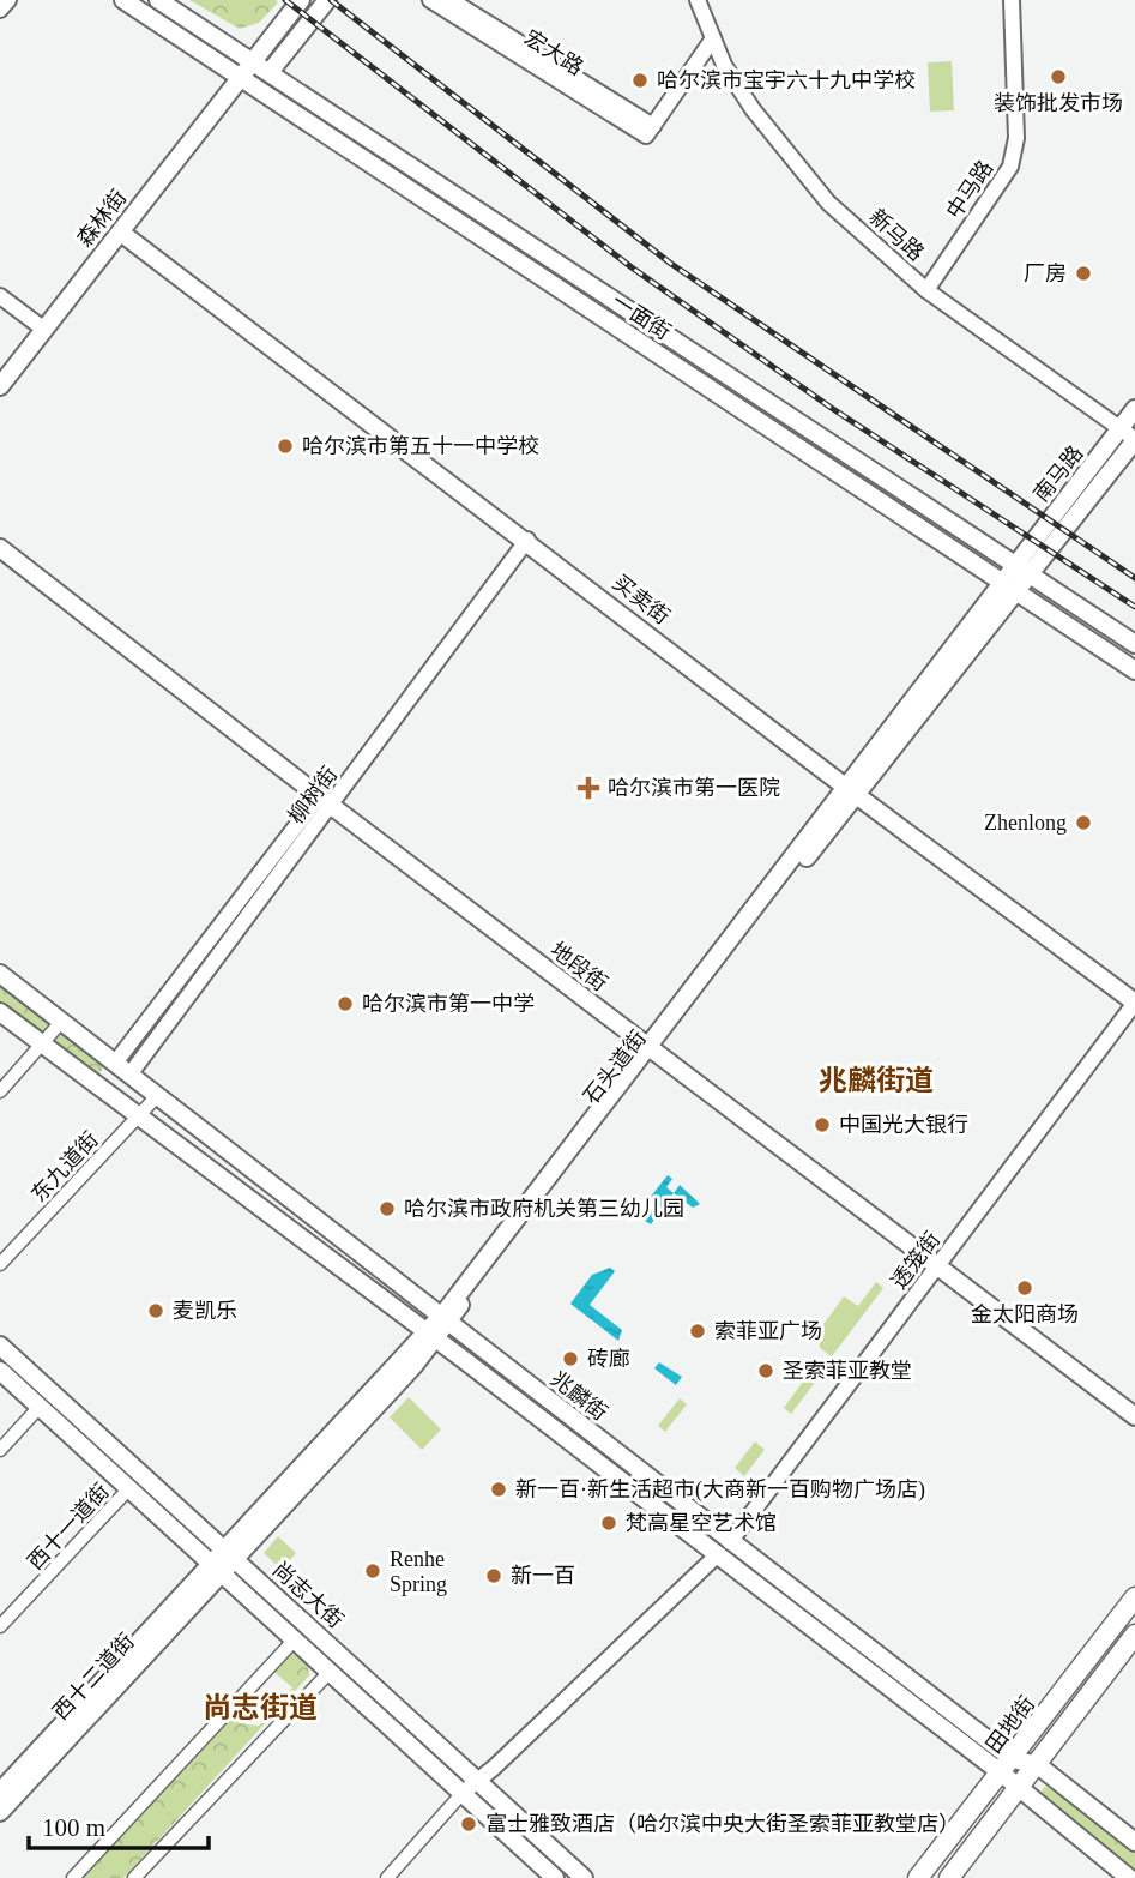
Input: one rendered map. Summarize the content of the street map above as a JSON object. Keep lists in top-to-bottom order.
{
  "streets": {
    "highway": ["田地街"],
    "main road": [
      "森林街",
      "一面街",
      "南马路",
      "买卖街",
      "地段街",
      "石头道街",
      "兆麟街",
      "尚志大街",
      "西十二道街"
    ],
    "street": [
      "宏大路",
      "中马路",
      "新马路",
      "柳树街",
      "东九道街",
      "透笼街",
      "西十一道街"
    ]
  },
  "crossings": [
    ["中马路", "新马路"],
    ["森林街", "一面街"],
    ["森林街", "买卖街"],
    ["新马路", "南马路"],
    ["一面街", "南马路"],
    ["一面街", "石头道街"],
    ["南马路", "石头道街"],
    ["买卖街", "柳树街"],
    ["买卖街", "石头道街"],
    ["买卖街", "透笼街"],
    ["柳树街", "地段街"],
    ["柳树街", "兆麟街"],
    ["地段街", "石头道街"],
    ["地段街", "透笼街"],
    ["石头道街", "兆麟街"],
    ["石头道街", "尚志大街"],
    ["石头道街", "西十二道街"],
    ["东九道街", "兆麟街"],
    ["透笼街", "兆麟街"],
    ["透笼街", "尚志大街"],
    ["兆麟街", "田地街"],
    ["西十一道街", "尚志大街"],
    ["尚志大街", "西十二道街"]
  ],
  "districts": ["兆麟街道", "尚志街道"],
  "places": {
    "other": [
      "装饰批发市场",
      "哈尔滨市宝宇六十九中学校",
      "厂房",
      "哈尔滨市第五十一中学校",
      "Zhenlong",
      "哈尔滨市第一中学",
      "中国光大银行",
      "哈尔滨市政府机关第三幼儿园",
      "金太阳商场",
      "麦凯乐",
      "索菲亚广场",
      "砖廊",
      "圣索菲亚教堂",
      "新一百·新生活超市(大商新一百购物广场店)",
      "梵高星空艺术馆",
      "Renhe Spring",
      "新一百",
      "富士雅致酒店（哈尔滨中央大街圣索菲亚教堂店）"
    ],
    "health": ["哈尔滨市第一医院"]
  },
  "scale_bar": "100 m"
}
